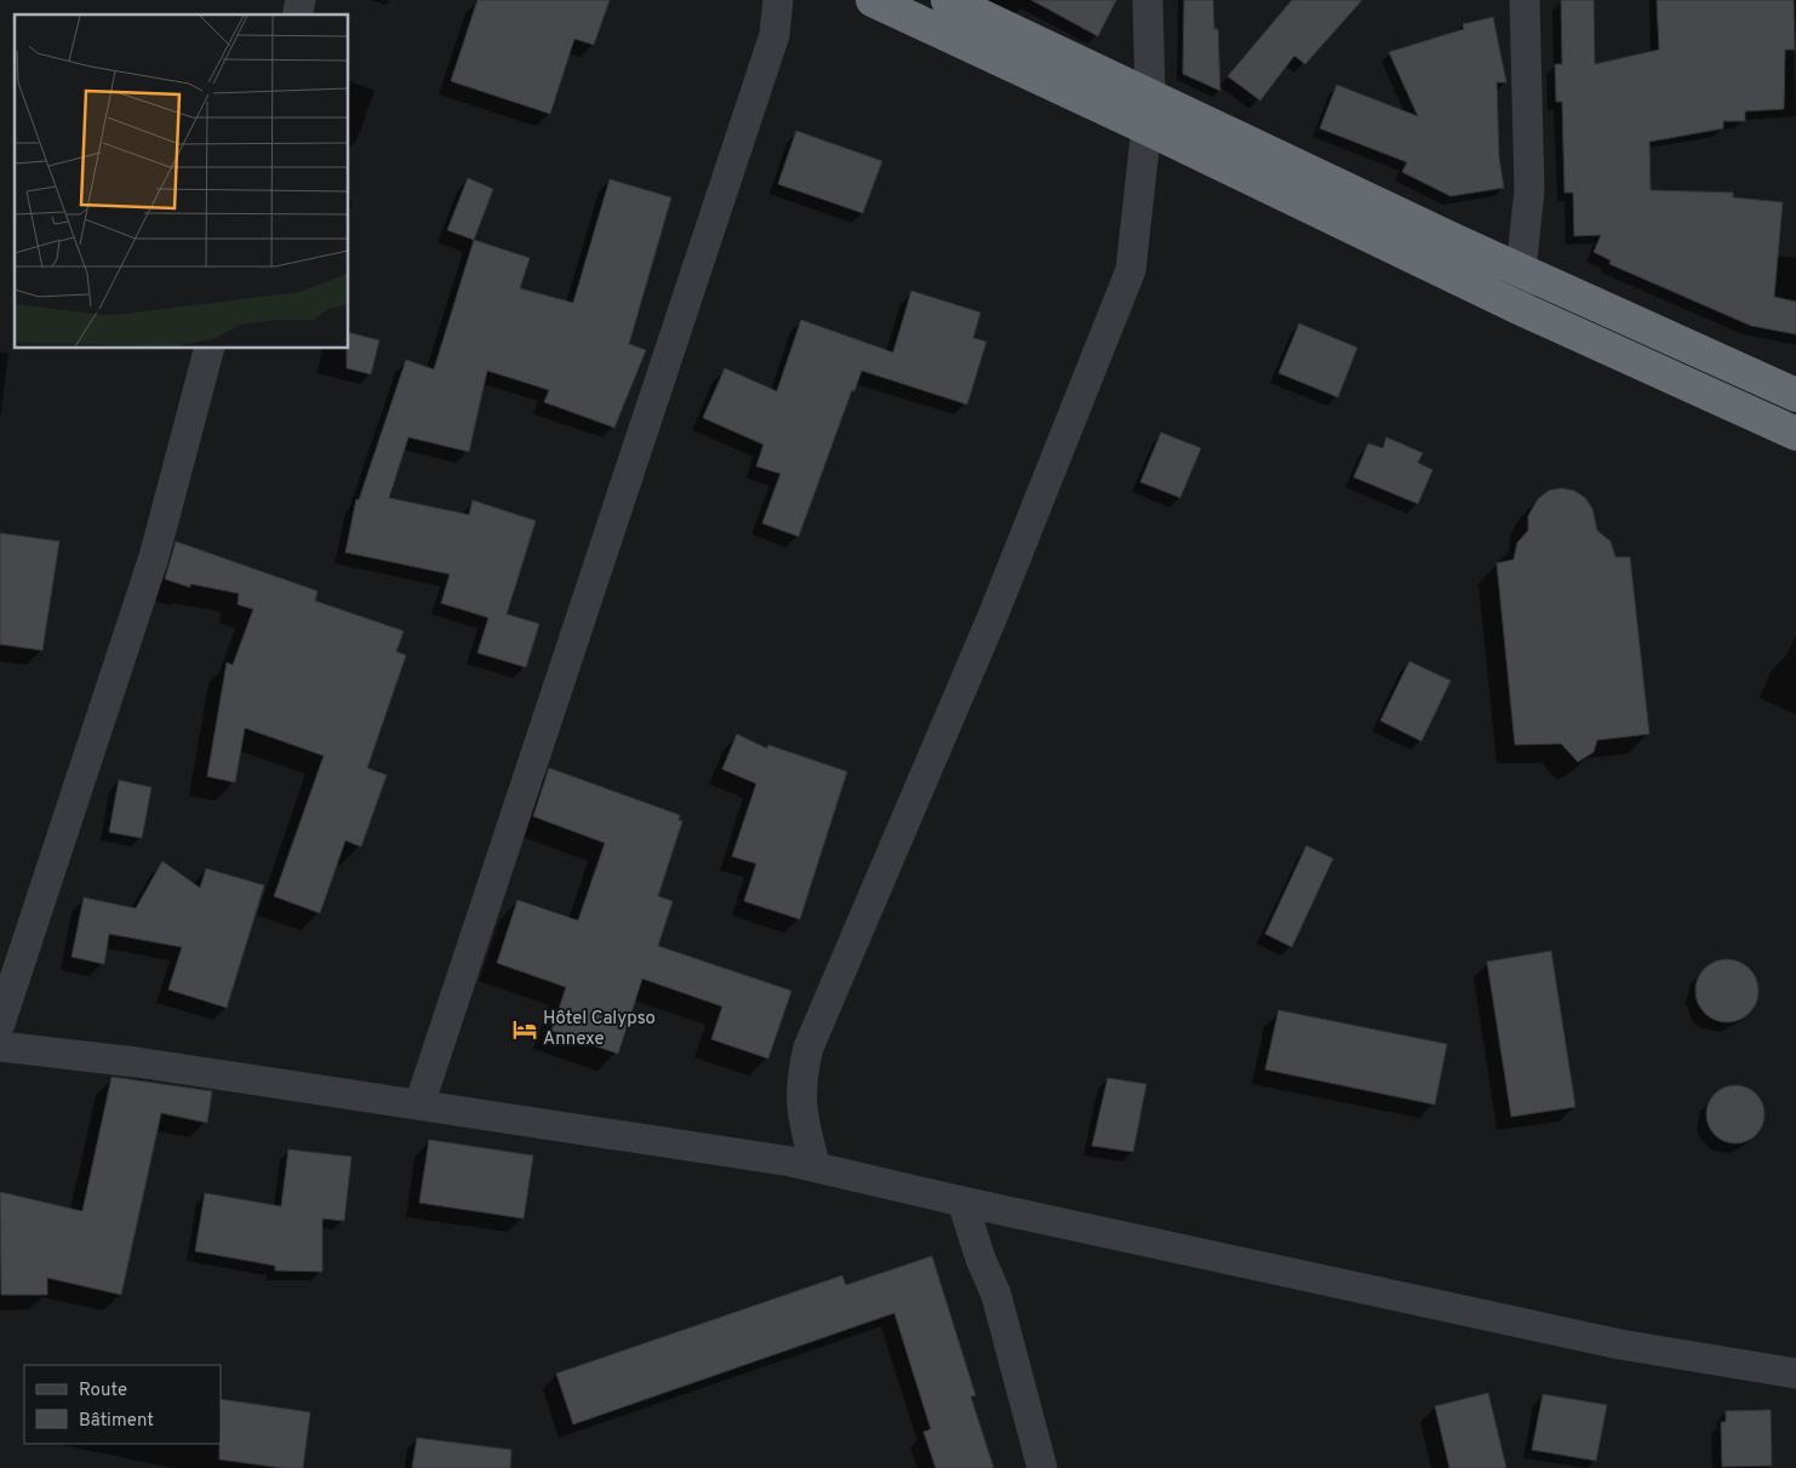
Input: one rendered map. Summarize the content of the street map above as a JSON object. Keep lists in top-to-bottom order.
{
  "places": {
    "hotel": ["Hôtel Calypso Annexe"]
  },
  "legend": ["Route", "Bâtiment"]
}
